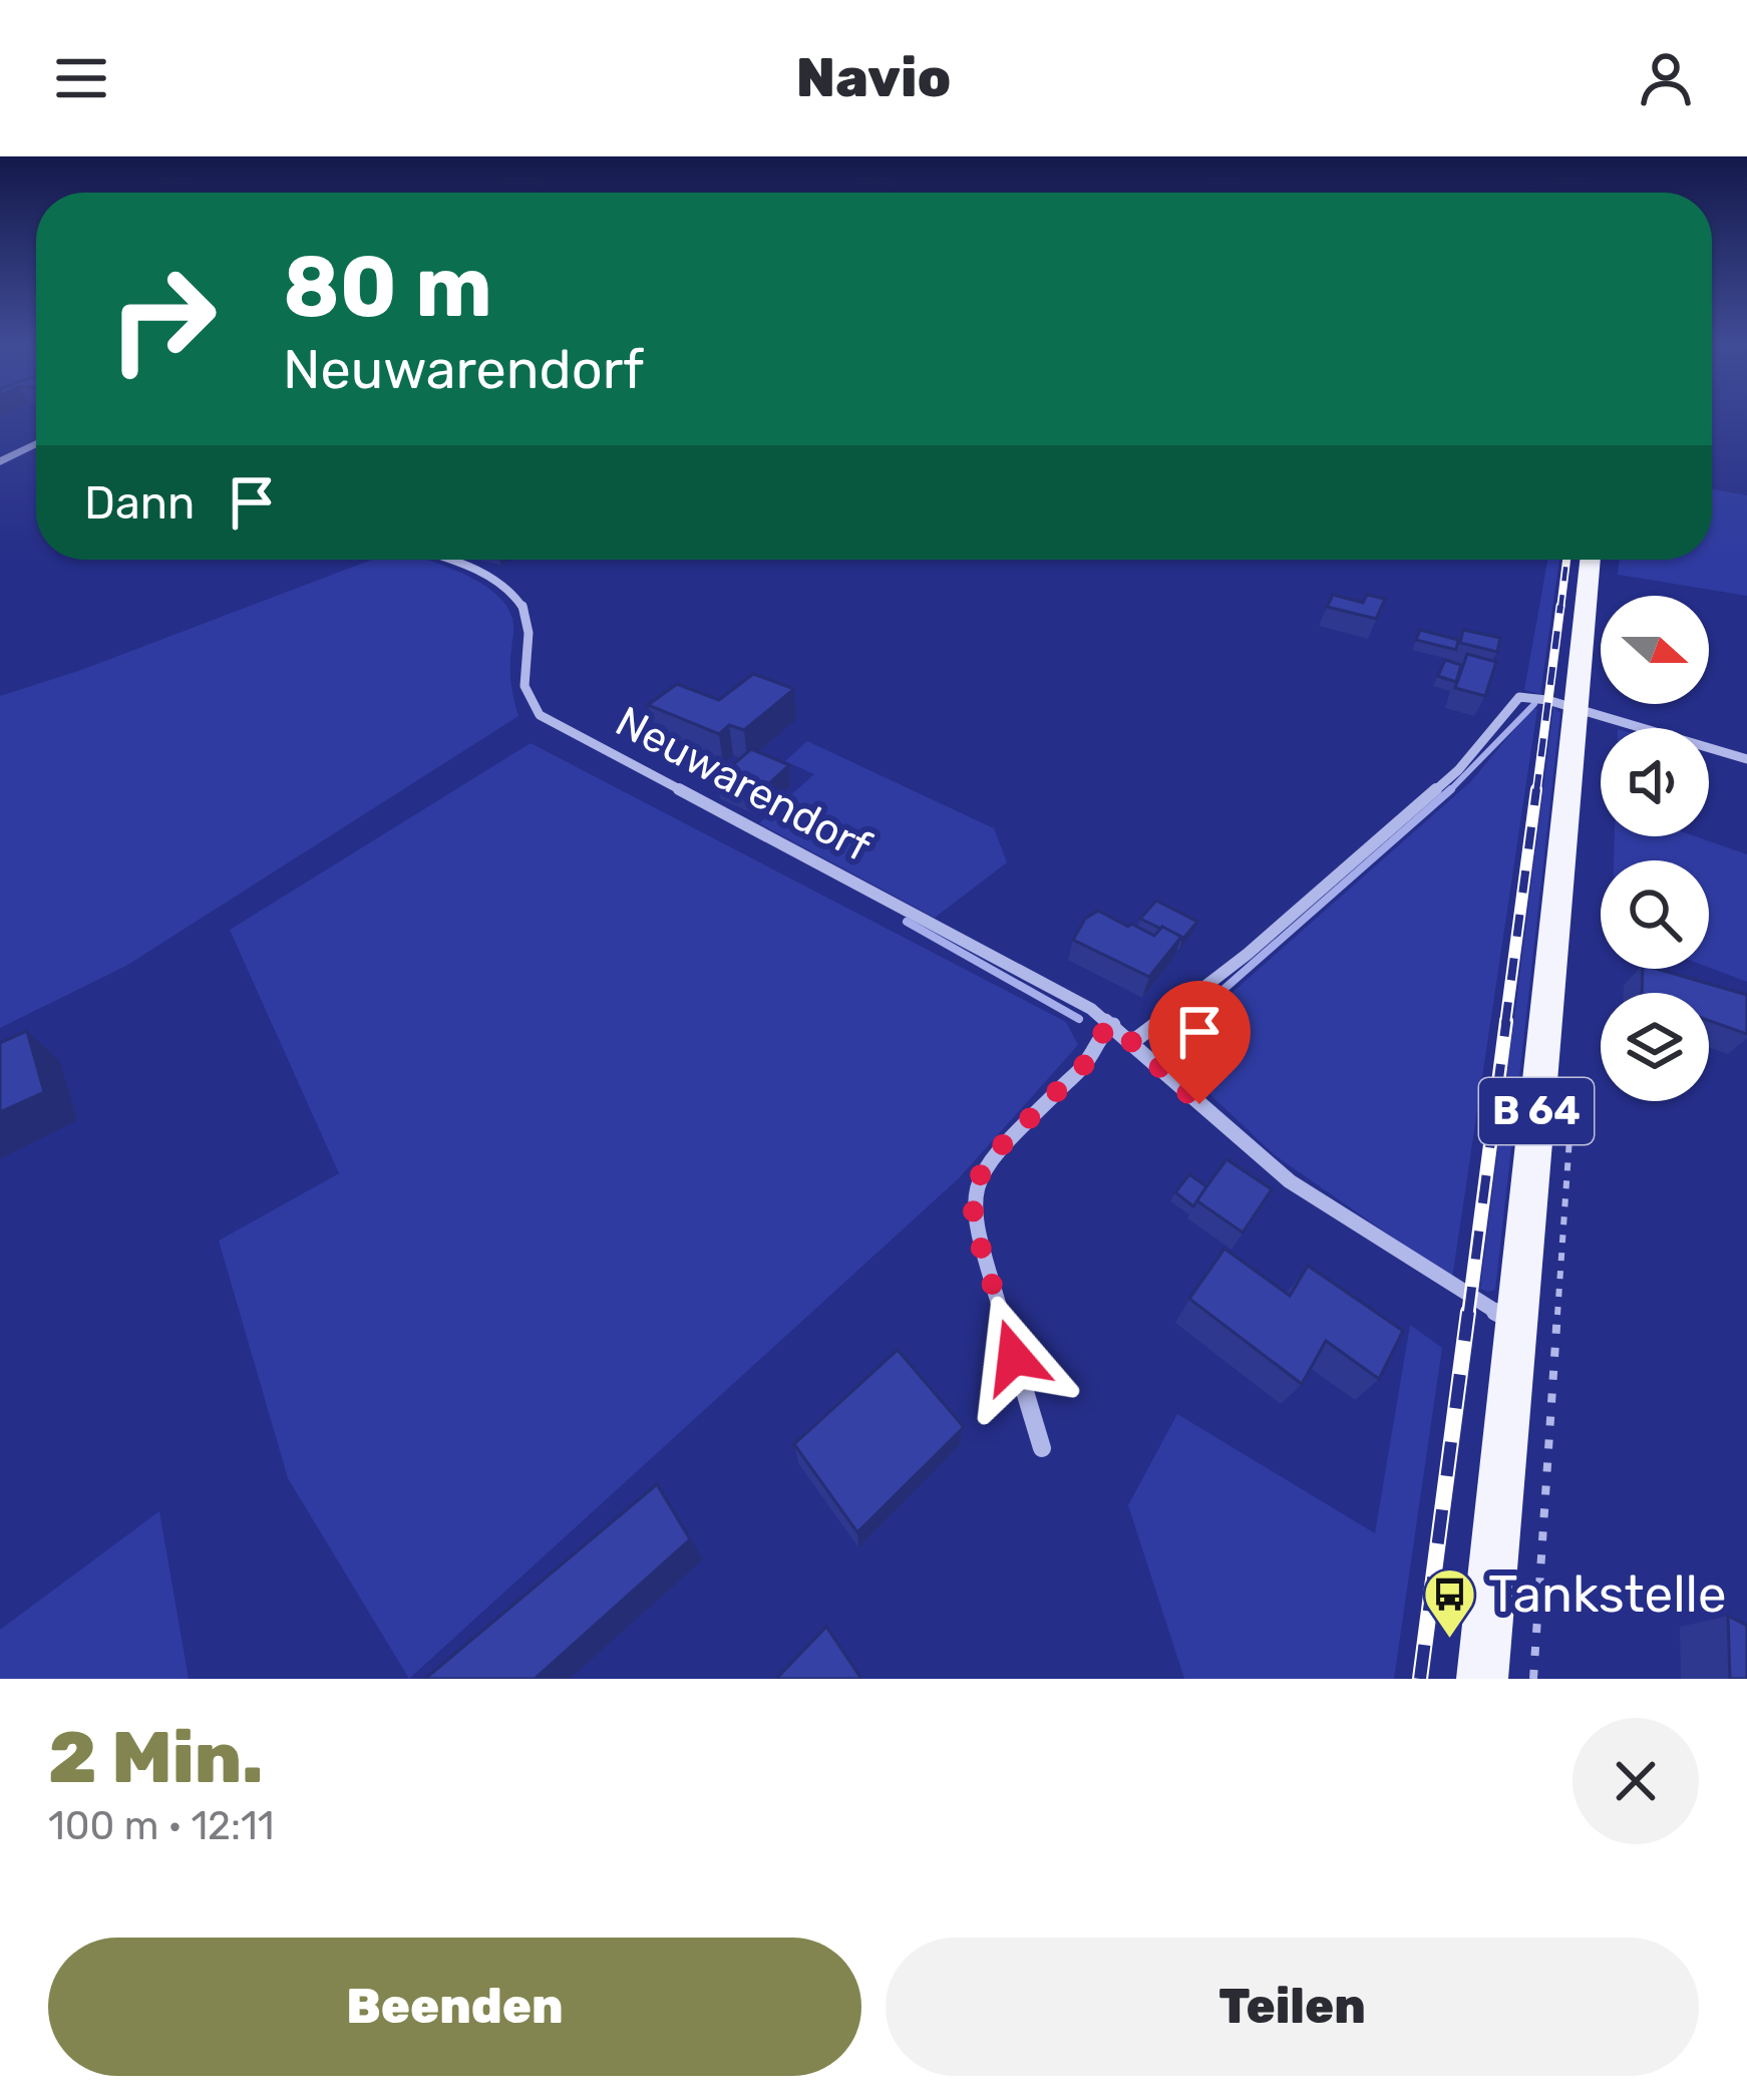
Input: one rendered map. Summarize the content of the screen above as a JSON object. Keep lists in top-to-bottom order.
{
  "streets": {
    "main road": ["B 64"],
    "street": ["Neuwarendorf"]
  },
  "crossings": [
    ["Neuwarendorf", "B 64"]
  ],
  "places": {
    "bus stop": ["Tankstelle"]
  },
  "north": "right",
  "page": {
    "header": "Navio",
    "turn": ["80 m", "Neuwarendorf"],
    "then": "Dann",
    "heading": ["2 Min.", "100 m · 12:11"],
    "buttons": ["Beenden", "Teilen"]
  }
}
